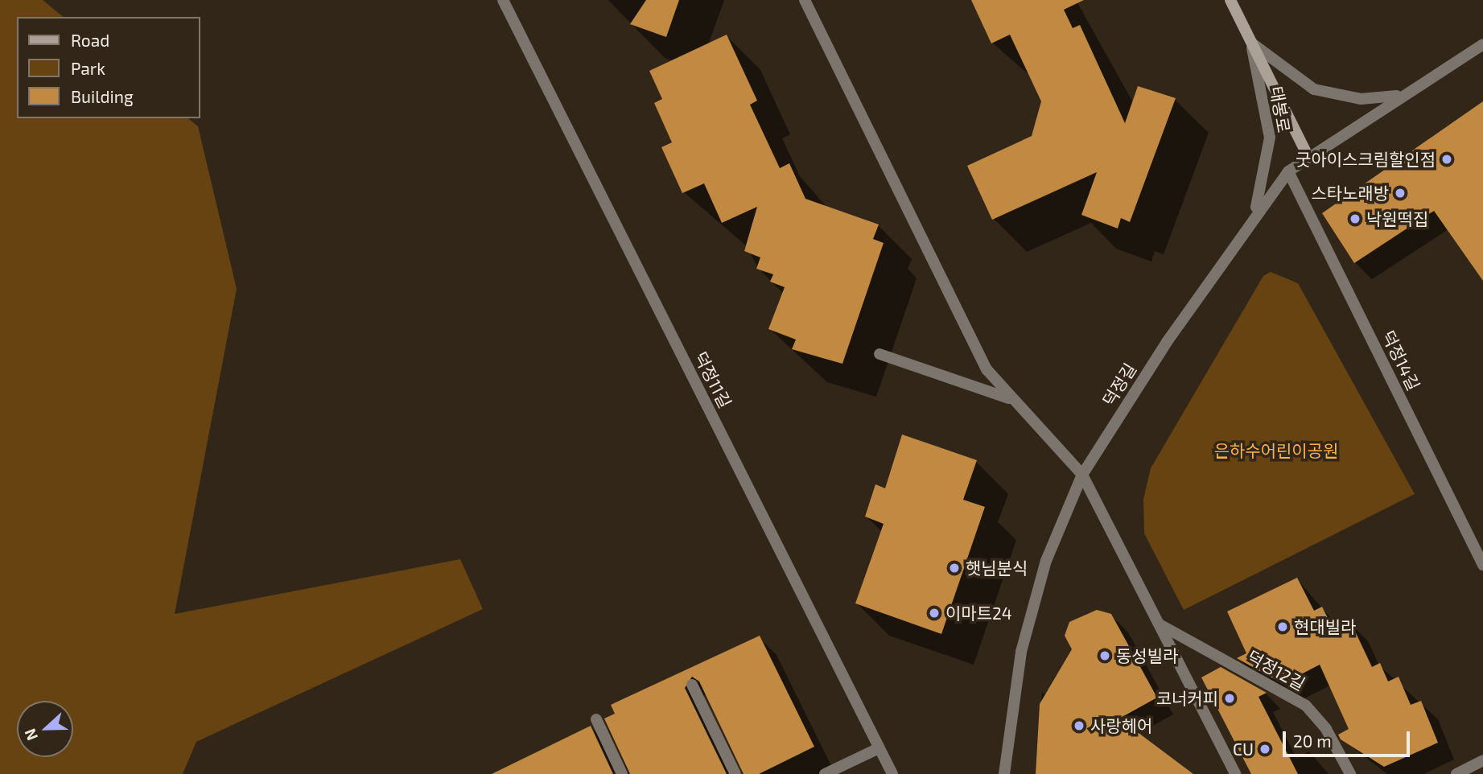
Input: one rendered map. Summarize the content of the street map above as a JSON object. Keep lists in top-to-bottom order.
{
  "streets": {
    "street": [
      "태봉로",
      "덕정14길",
      "덕정11길",
      "덕정길",
      "덕정12길"
    ]
  },
  "crossings": [
    ["태봉로", "덕정길"],
    ["덕정14길", "덕정길"]
  ],
  "parks": ["은하수어린이공원"],
  "places": [
    "굿아이스크림할인점",
    "스타노래방",
    "낙원떡집",
    "햇님분식",
    "이마트24",
    "현대빌라",
    "동성빌라",
    "코너커피",
    "사랑헤어",
    "CU"
  ],
  "legend": ["Road", "Park", "Building"],
  "scale_bar": "20 m",
  "north": "left"
}
